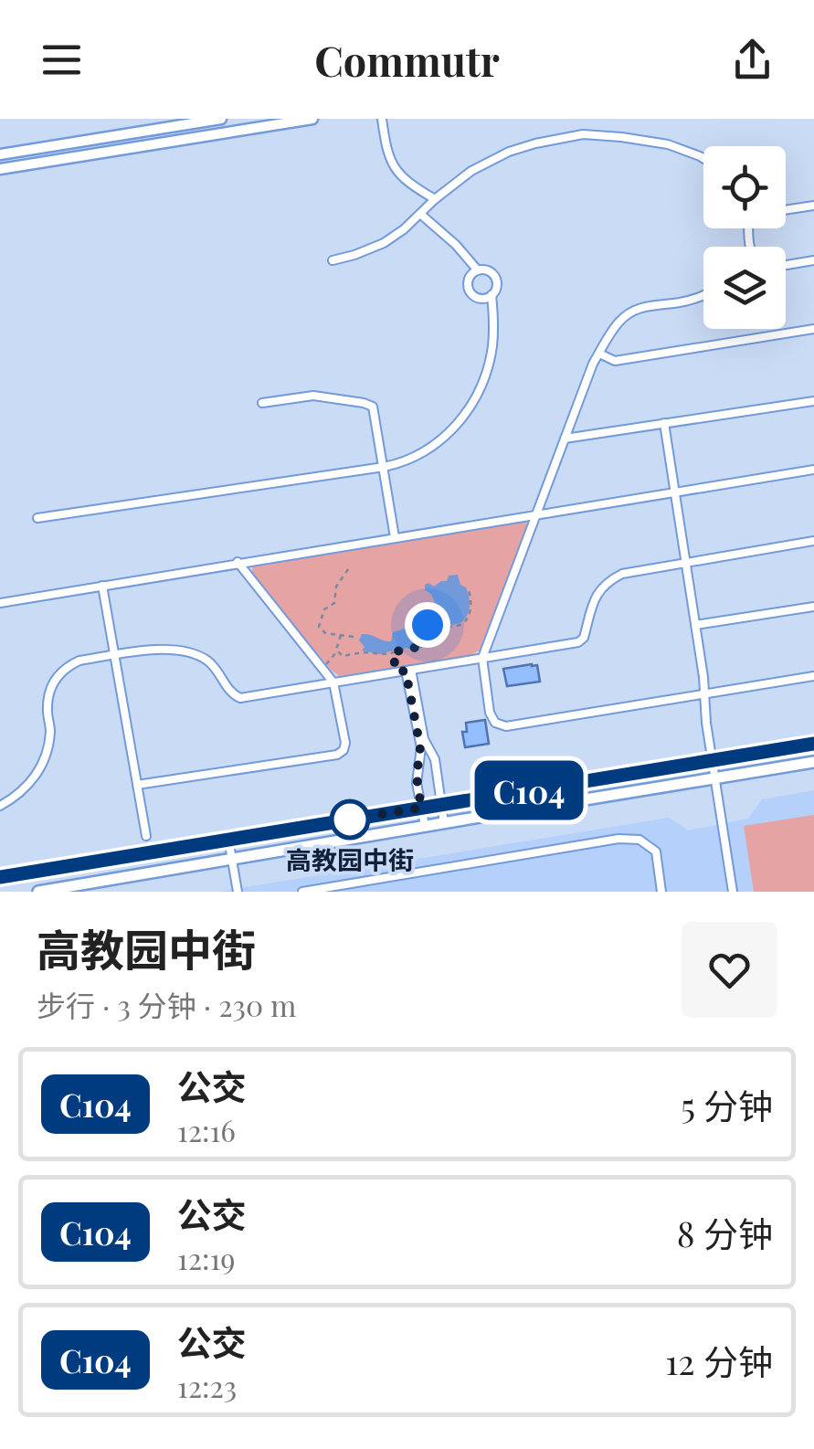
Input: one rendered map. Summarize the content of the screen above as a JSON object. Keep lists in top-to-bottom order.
{
  "places": ["高教园中街"],
  "lines": ["bus line C104"],
  "page": {
    "header": "Commutr",
    "on_map": "C104",
    "heading": ["高教园中街", "步行 · 3 分钟 · 230 m"],
    "list": [
      {
        "mark": "C104",
        "name": "公交",
        "note": "12:16",
        "value": "5 分钟"
      },
      {
        "mark": "C104",
        "name": "公交",
        "note": "12:19",
        "value": "8 分钟"
      },
      {
        "mark": "C104",
        "name": "公交",
        "note": "12:23",
        "value": "12 分钟"
      }
    ]
  }
}
